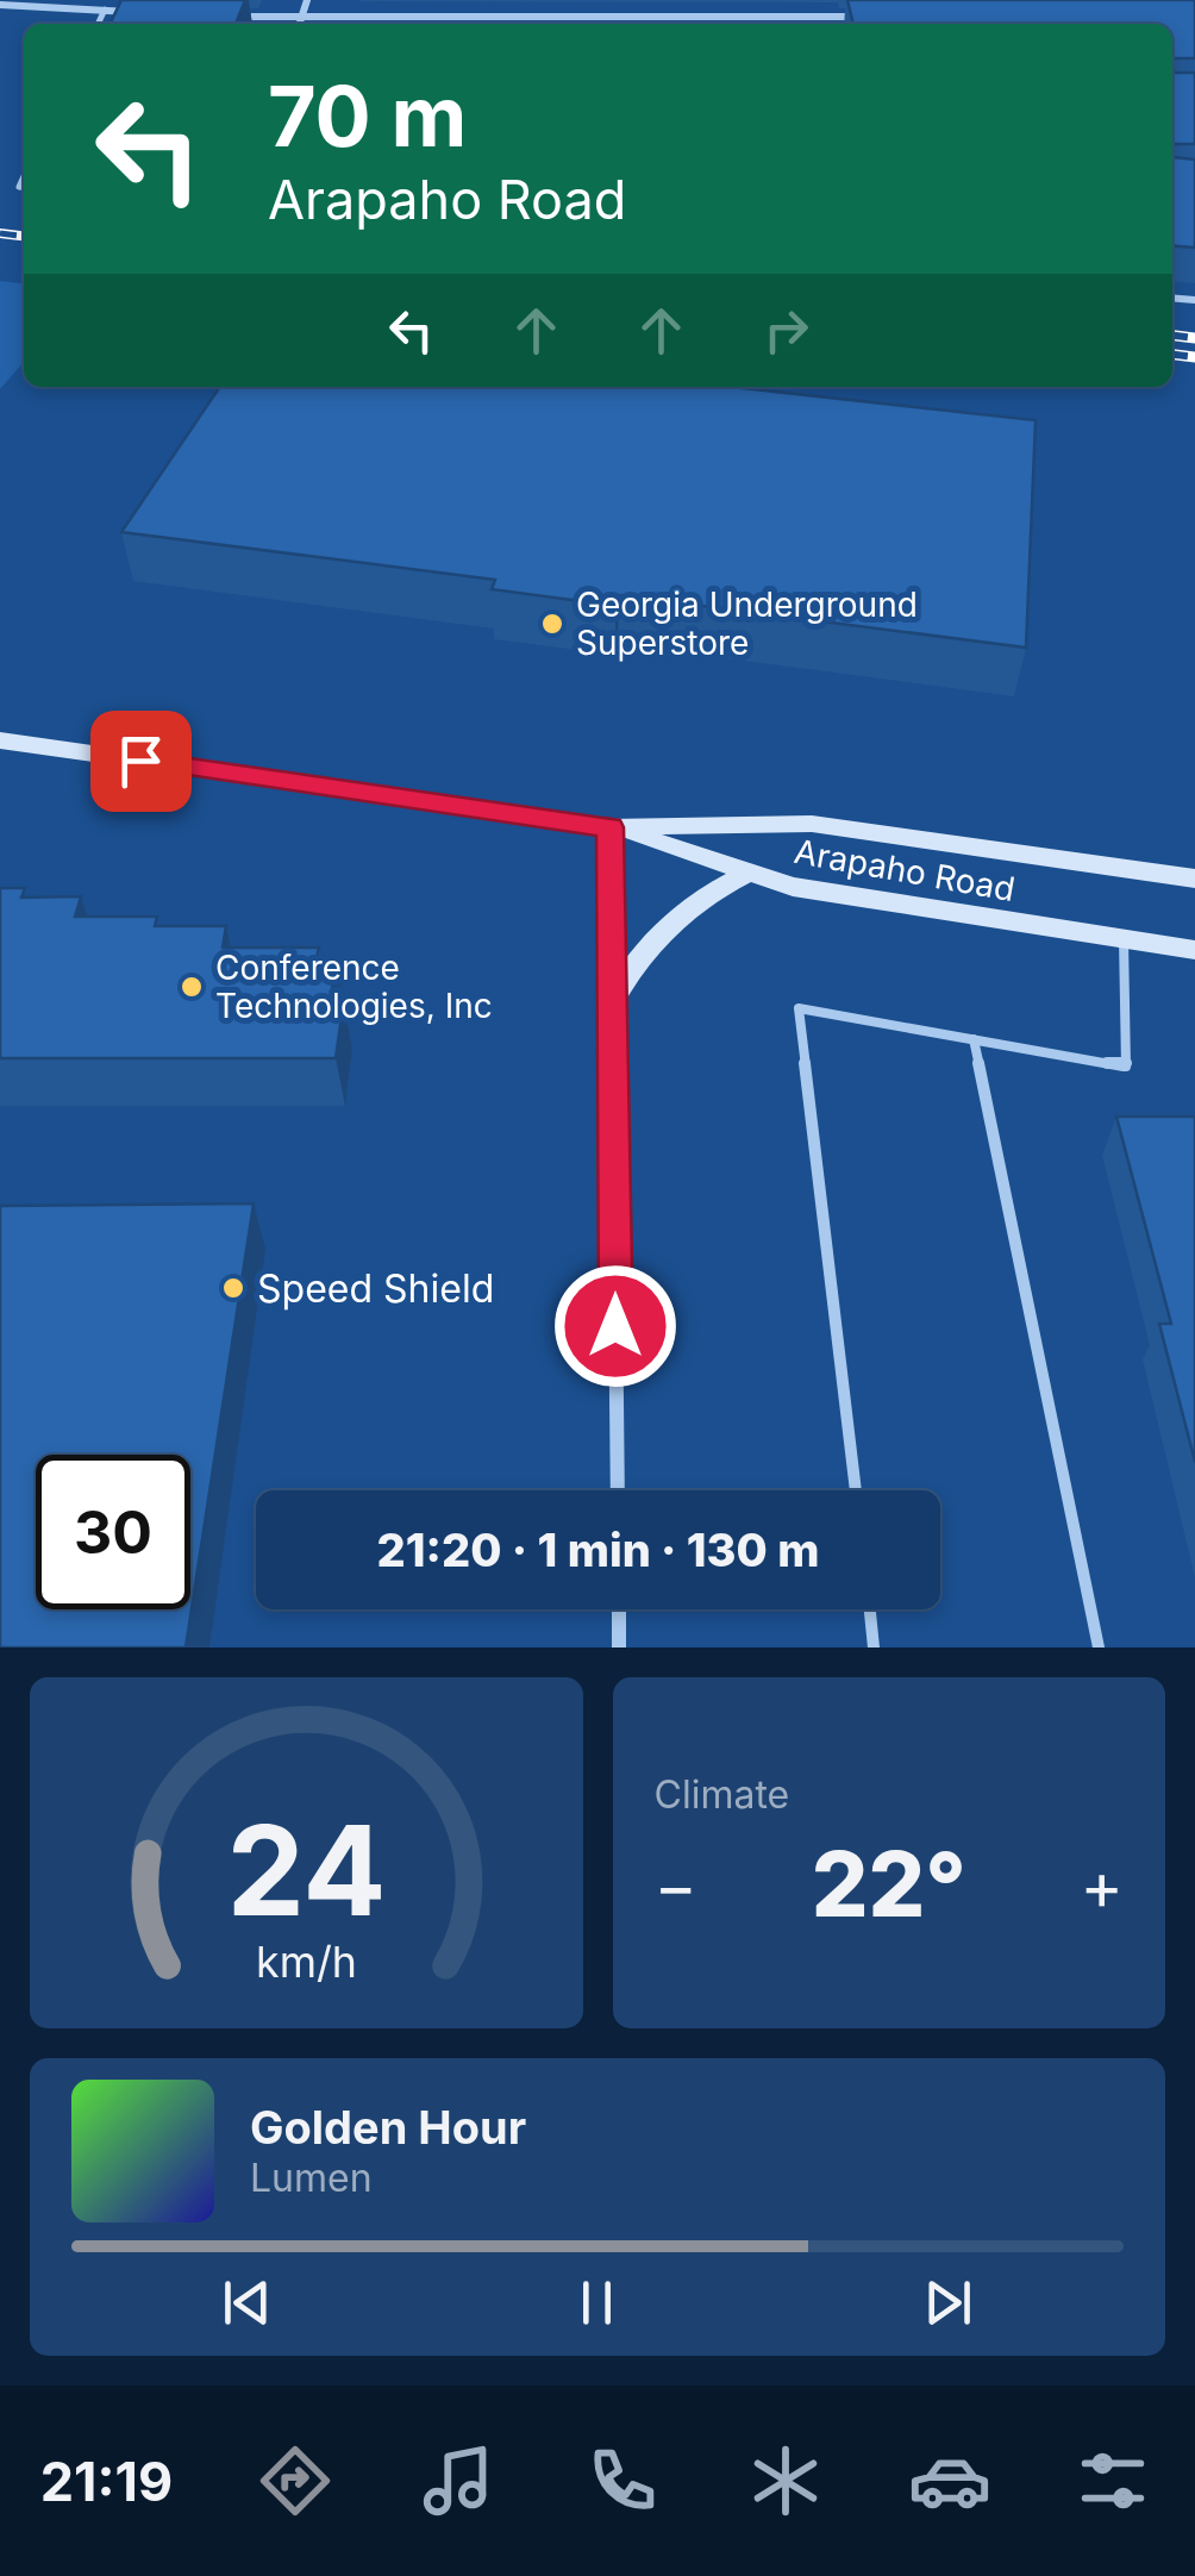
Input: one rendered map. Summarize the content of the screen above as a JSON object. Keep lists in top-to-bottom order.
{
  "streets": {
    "main road": ["Arapaho Road"]
  },
  "places": ["Georgia Underground Superstore", "Conference Technologies, Inc", "Speed Shield"],
  "page": {
    "turn": ["70 m", "Arapaho Road"],
    "limit": "30",
    "trip": "21:20 · 1 min · 130 m",
    "tile": "Climate",
    "heat": ["−", "22°", "+"],
    "song": ["Golden Hour", "Lumen"],
    "tabs": "21:19",
    "gauge": ["24", "km/h"]
  }
}
